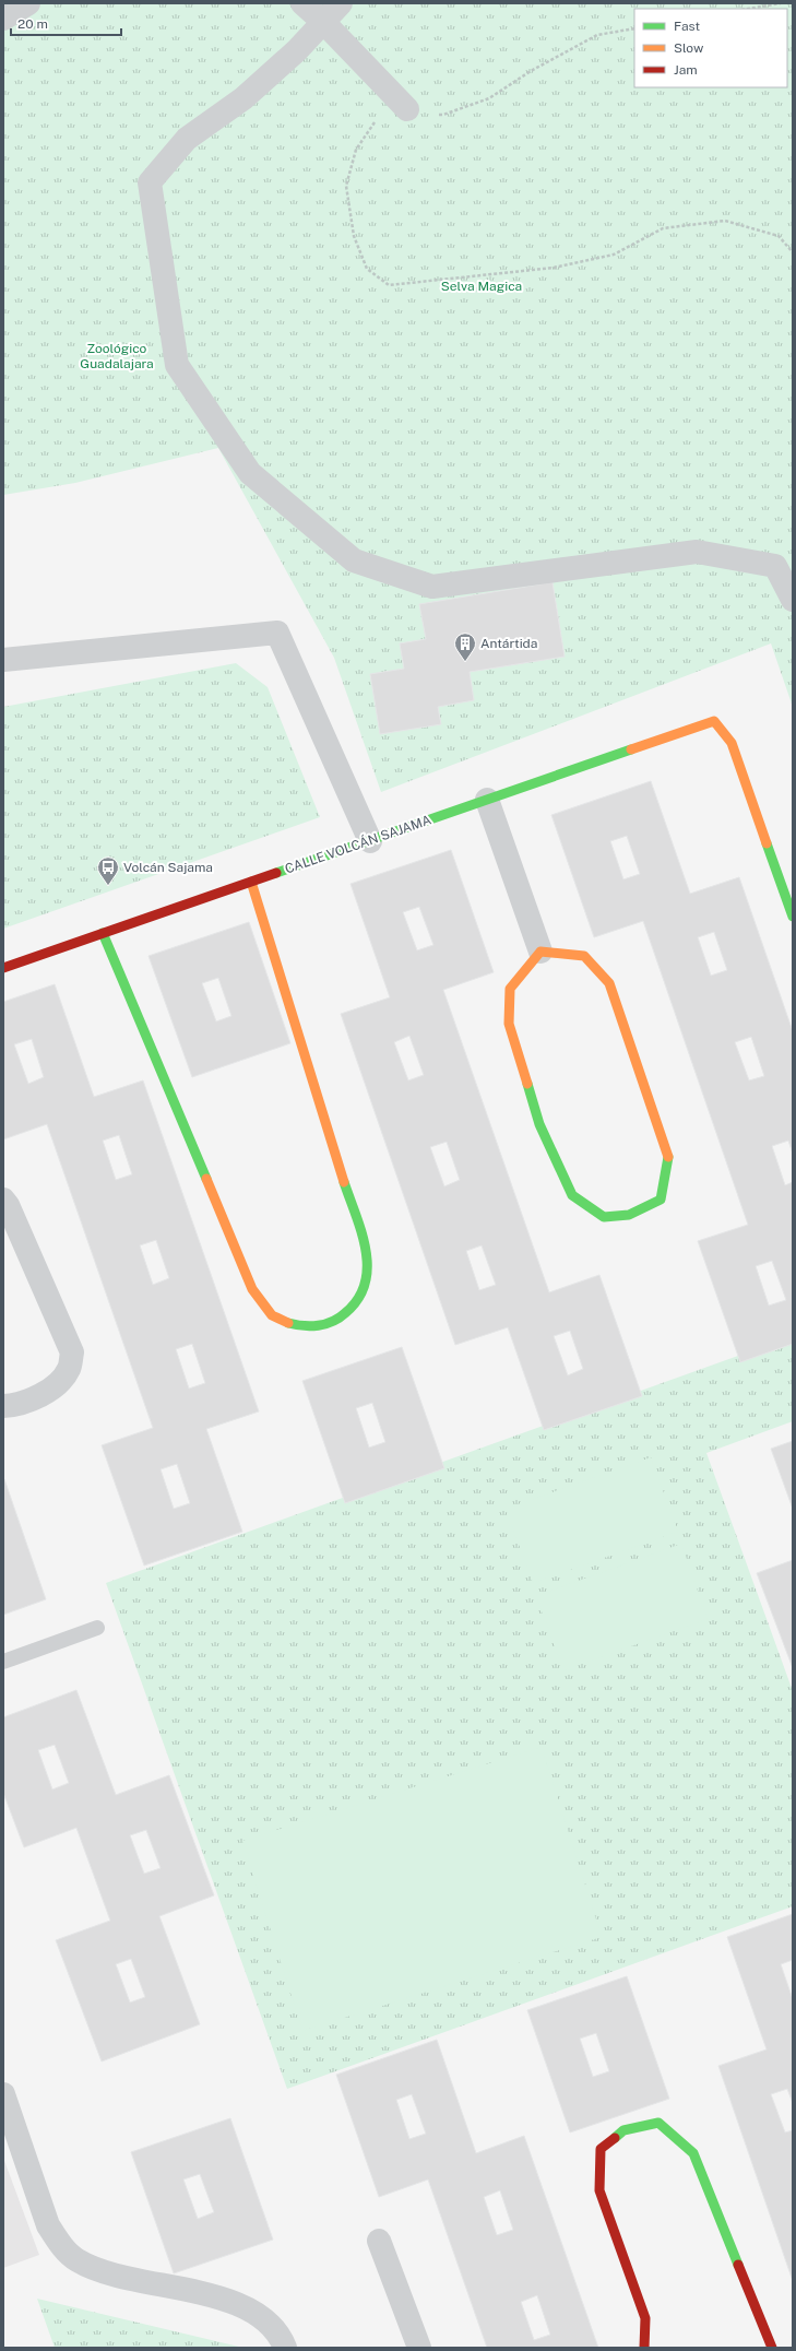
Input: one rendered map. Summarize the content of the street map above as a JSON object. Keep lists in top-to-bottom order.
{
  "streets": {
    "street": ["CALLE VOLCÁN SAJAMA"]
  },
  "parks": ["Selva Magica", "Zoológico Guadalajara"],
  "places": {
    "building": ["Antártida"],
    "bus stop": ["Volcán Sajama"]
  },
  "legend": ["Fast", "Slow", "Jam"],
  "scale_bar": "20 m"
}
